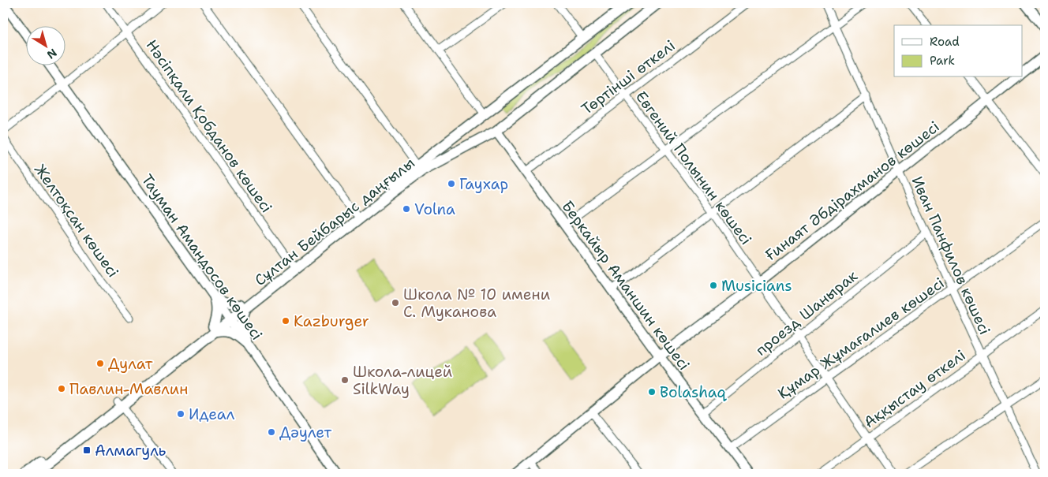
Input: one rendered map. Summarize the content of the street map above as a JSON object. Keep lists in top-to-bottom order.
{
  "streets": {
    "main road": ["Сұлтан Бейбарыс даңғылы"],
    "street": [
      "Төртінші өткелі",
      "Нәсіпқали Қобданов көшесі",
      "Евгений Полынин көшесі",
      "Ғинаят Әбдірахманов көшесі",
      "Желтоқсан көшесі",
      "Иван Панфилов көшесі",
      "Тауман Амандосов көшесі",
      "Беркайыр Аманшин көшесі",
      "проезд Шанырак",
      "Құмар Жұмағалиев көшесі",
      "Аққыстау өткелі"
    ]
  },
  "crossings": [
    ["Төртінші өткелі", "Евгений Полынин көшесі"],
    ["Төртінші өткелі", "Беркайыр Аманшин көшесі"],
    ["Нәсіпқали Қобданов көшесі", "Сұлтан Бейбарыс даңғылы"],
    ["Евгений Полынин көшесі", "Ғинаят Әбдірахманов көшесі"],
    ["Евгений Полынин көшесі", "Сұлтан Бейбарыс даңғылы"],
    ["Евгений Полынин көшесі", "проезд Шанырак"],
    ["Евгений Полынин көшесі", "Құмар Жұмағалиев көшесі"],
    ["Евгений Полынин көшесі", "Аққыстау өткелі"],
    ["Ғинаят Әбдірахманов көшесі", "Иван Панфилов көшесі"],
    ["Ғинаят Әбдірахманов көшесі", "Беркайыр Аманшин көшесі"],
    ["Сұлтан Бейбарыс даңғылы", "Тауман Амандосов көшесі"],
    ["Сұлтан Бейбарыс даңғылы", "Беркайыр Аманшин көшесі"],
    ["Иван Панфилов көшесі", "проезд Шанырак"],
    ["Иван Панфилов көшесі", "Құмар Жұмағалиев көшесі"],
    ["Иван Панфилов көшесі", "Аққыстау өткелі"],
    ["Беркайыр Аманшин көшесі", "проезд Шанырак"],
    ["Беркайыр Аманшин көшесі", "Құмар Жұмағалиев көшесі"]
  ],
  "places": {
    "other": [
      "Гаухар",
      "Volna",
      "Musicians",
      "Школа № 10 имени С. Муканова",
      "Kazburger",
      "Дулат",
      "Школа-лицей SilkWay",
      "Павлин-Мавлин",
      "Bolashaq",
      "Идеал",
      "Дәулет"
    ],
    "transit": ["Алмагуль"]
  },
  "legend": ["Road", "Park"],
  "north": "bottom right"
}
